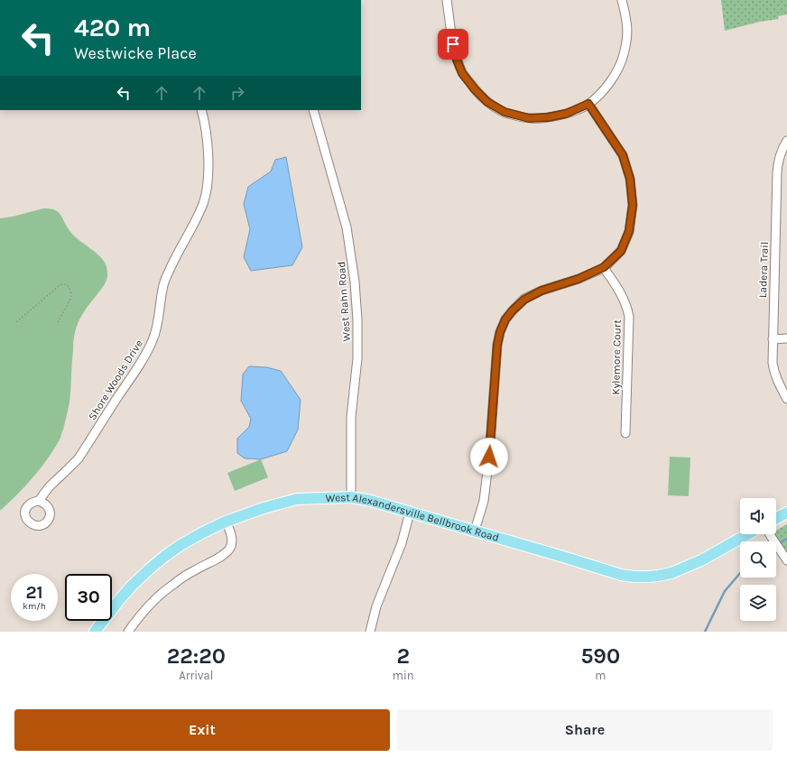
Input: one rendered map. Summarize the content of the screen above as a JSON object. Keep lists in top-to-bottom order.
{
  "streets": {
    "main road": ["West Alexandersville Bellbrook Road"],
    "street": [
      "Ladera Trail",
      "West Rahn Road",
      "Kylemore Court",
      "Shore Woods Drive"
    ]
  },
  "crossings": [
    ["West Rahn Road", "West Alexandersville Bellbrook Road"]
  ],
  "page": {
    "turn": ["420 m", "Westwicke Place"],
    "speed": "21 km/h",
    "limit": "30",
    "eta": [
      "22:20",
      "Arrival",
      "2",
      "min",
      "590",
      "m"
    ],
    "buttons": ["Exit", "Share"]
  }
}
